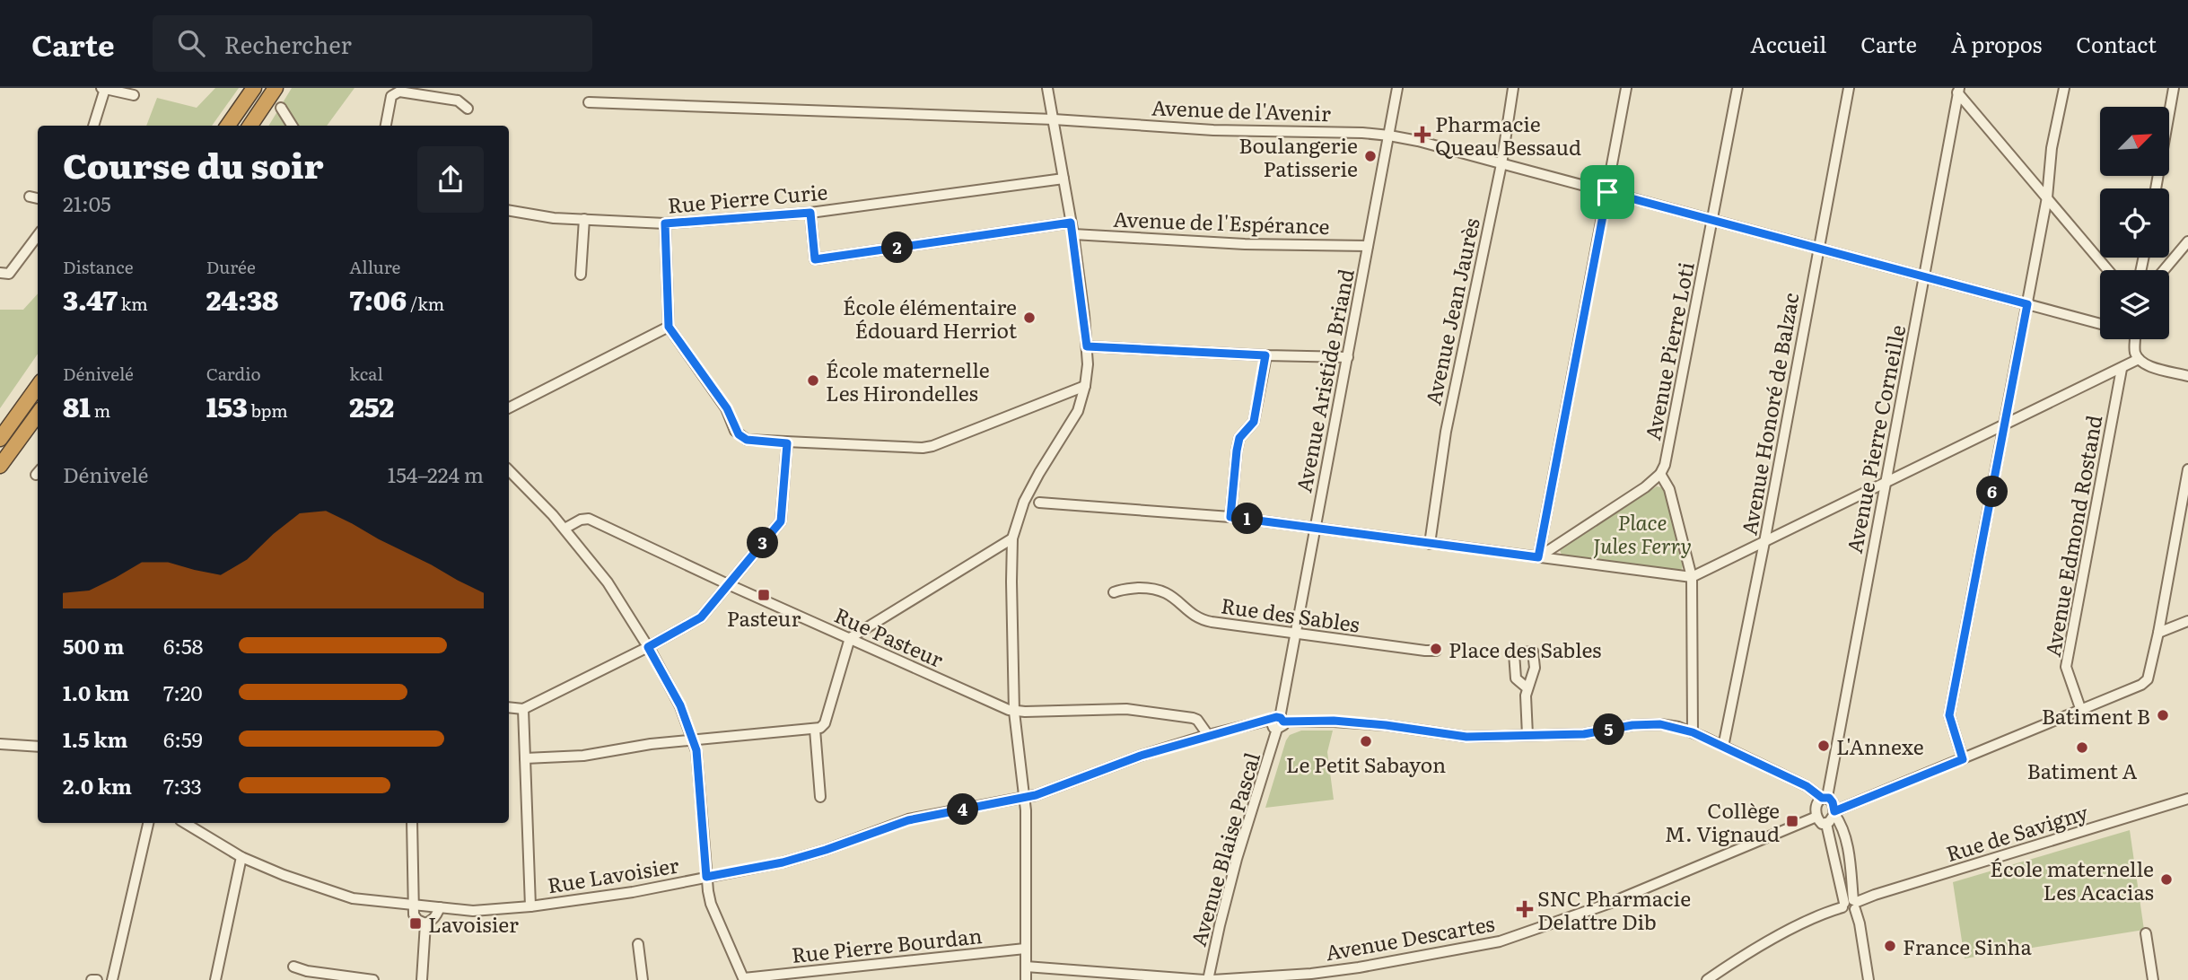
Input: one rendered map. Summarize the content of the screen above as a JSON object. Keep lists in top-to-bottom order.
{
  "streets": {
    "street": [
      "Avenue de l'Avenir",
      "Rue Pierre Curie",
      "Avenue de l'Espérance",
      "Avenue Jean Jaurès",
      "Avenue Pierre Loti",
      "Avenue Aristide Briand",
      "Avenue Honoré de Balzac",
      "Avenue Pierre Corneille",
      "Avenue Edmond Rostand",
      "Rue des Sables",
      "Rue Pasteur",
      "Rue de Savigny",
      "Avenue Blaise Pascal",
      "Rue Lavoisier",
      "Avenue Descartes",
      "Rue Pierre Bourdan"
    ]
  },
  "crossings": [
    ["Avenue de l'Avenir", "Avenue Jean Jaurès"],
    ["Avenue de l'Avenir", "Avenue Pierre Loti"],
    ["Avenue de l'Avenir", "Avenue Aristide Briand"],
    ["Avenue de l'Avenir", "Avenue Honoré de Balzac"],
    ["Avenue de l'Avenir", "Avenue Pierre Corneille"],
    ["Avenue de l'Espérance", "Avenue Aristide Briand"],
    ["Avenue Aristide Briand", "Rue des Sables"],
    ["Avenue Aristide Briand", "Avenue Blaise Pascal"],
    ["Avenue Aristide Briand", "Rue Lavoisier"],
    ["Avenue Honoré de Balzac", "Rue Lavoisier"],
    ["Avenue Pierre Corneille", "Rue Lavoisier"],
    ["Avenue Pierre Corneille", "Avenue Descartes"],
    ["Rue Pasteur", "Rue Lavoisier"],
    ["Avenue Blaise Pascal", "Rue Lavoisier"],
    ["Avenue Blaise Pascal", "Avenue Descartes"],
    ["Rue Lavoisier", "Avenue Descartes"]
  ],
  "parks": ["Place Jules Ferry"],
  "places": {
    "health": ["Pharmacie Queau Bessaud", "SNC Pharmacie Delattre Dib"],
    "other": [
      "Boulangerie Patisserie",
      "École élémentaire Édouard Herriot",
      "École maternelle Les Hirondelles",
      "Place des Sables",
      "Batiment B",
      "Le Petit Sabayon",
      "L'Annexe",
      "Batiment A",
      "École maternelle Les Acacias",
      "France Sinha"
    ],
    "transit": ["Pasteur", "Collège M. Vignaud", "Lavoisier"]
  },
  "north": "top right",
  "page": {
    "header": "Carte",
    "search": "Rechercher",
    "nav": [
      "Accueil",
      "Carte",
      "À propos",
      "Contact"
    ],
    "heading": ["Course du soir", "21:05"],
    "pins": [
      "2",
      "6",
      "1",
      "3",
      "5",
      "4"
    ],
    "stats": [
      ["Distance", "3.47 km"],
      ["Durée", "24:38"],
      ["Allure", "7:06 /km"],
      ["Dénivelé", "81 m"],
      ["Cardio", "153 bpm"],
      ["kcal", "252"]
    ],
    "chart": ["Dénivelé", "154–224 m"],
    "list": [
      {
        "name": "500 m",
        "note": "6:58"
      },
      {
        "name": "1.0 km",
        "note": "7:20"
      },
      {
        "name": "1.5 km",
        "note": "6:59"
      },
      {
        "name": "2.0 km",
        "note": "7:33"
      }
    ]
  }
}
